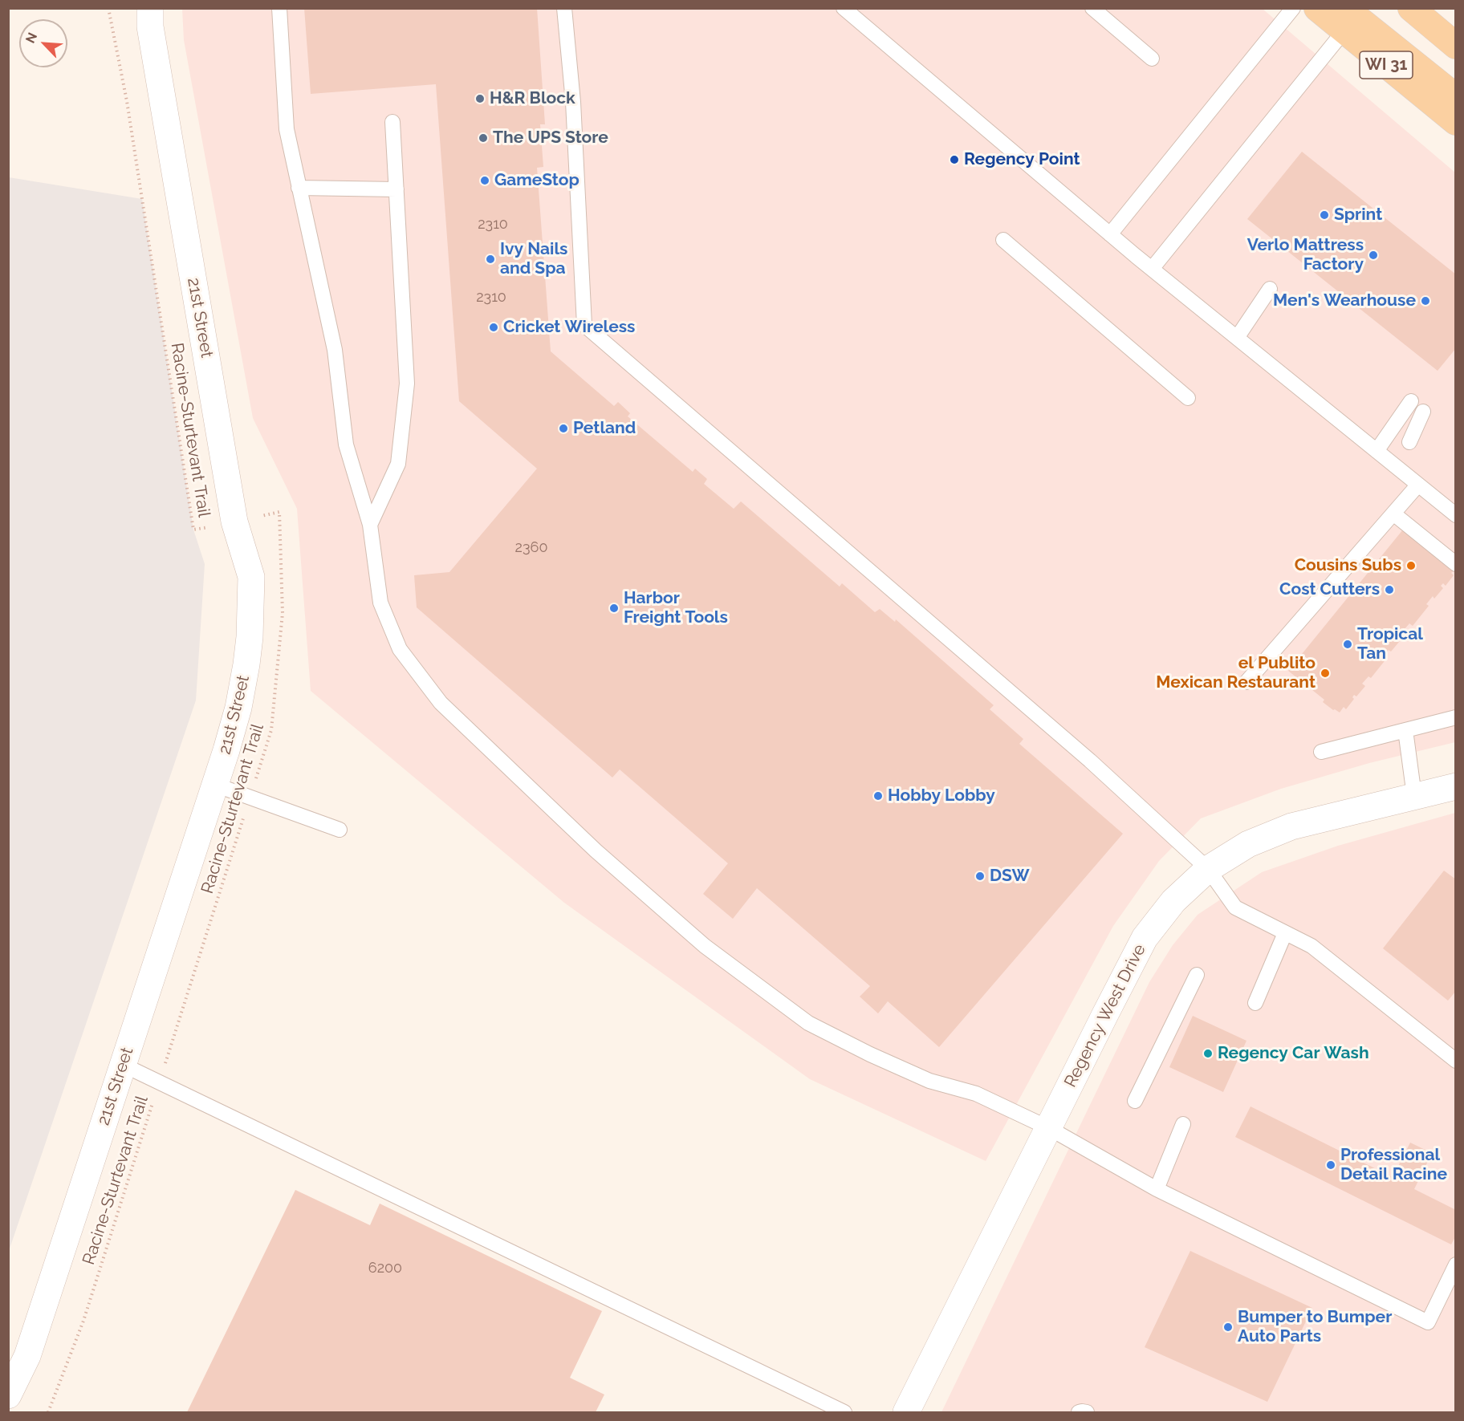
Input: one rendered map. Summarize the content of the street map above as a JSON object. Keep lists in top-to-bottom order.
{
  "streets": {
    "main road": ["WI 31"],
    "street": ["21st Street", "Regency West Drive"],
    "path": ["Racine-Sturtevant Trail"]
  },
  "crossings": [
    ["21st Street", "Racine-Sturtevant Trail"]
  ],
  "places": [
    "H&R Block",
    "The UPS Store",
    "Regency Point",
    "GameStop",
    "Sprint",
    "Verlo Mattress Factory",
    "Ivy Nails and Spa",
    "Men's Wearhouse",
    "Cricket Wireless",
    "Petland",
    "Cousins Subs",
    "Cost Cutters",
    "Harbor Freight Tools",
    "Tropical Tan",
    "el Publito Mexican Restaurant",
    "Hobby Lobby",
    "DSW",
    "Regency Car Wash",
    "Professional Detail Racine",
    "Bumper to Bumper Auto Parts"
  ],
  "house_numbers": [
    "2310",
    "2310",
    "2360",
    "6200"
  ],
  "north": "top left"
}
